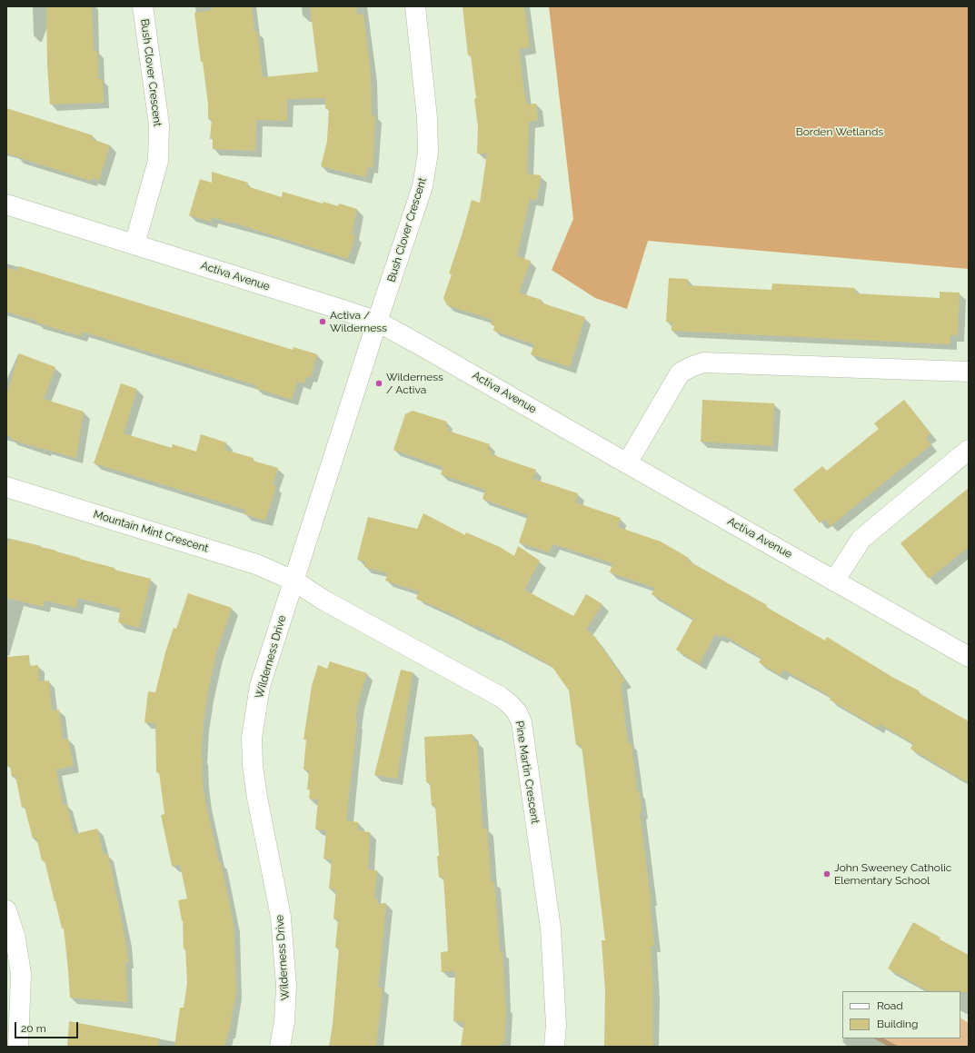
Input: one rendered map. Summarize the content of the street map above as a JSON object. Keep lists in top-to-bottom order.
{
  "streets": {
    "street": [
      "Bush Clover Crescent",
      "Activa Avenue",
      "Mountain Mint Crescent",
      "Wilderness Drive",
      "Pine Martin Crescent"
    ]
  },
  "crossings": [
    ["Bush Clover Crescent", "Activa Avenue"],
    ["Bush Clover Crescent", "Wilderness Drive"],
    ["Activa Avenue", "Wilderness Drive"],
    ["Mountain Mint Crescent", "Wilderness Drive"],
    ["Mountain Mint Crescent", "Pine Martin Crescent"],
    ["Wilderness Drive", "Pine Martin Crescent"]
  ],
  "parks": ["Borden Wetlands"],
  "places": ["Activa / Wilderness", "Wilderness / Activa", "John Sweeney Catholic Elementary School"],
  "legend": ["Road", "Building"],
  "scale_bar": "20 m"
}
